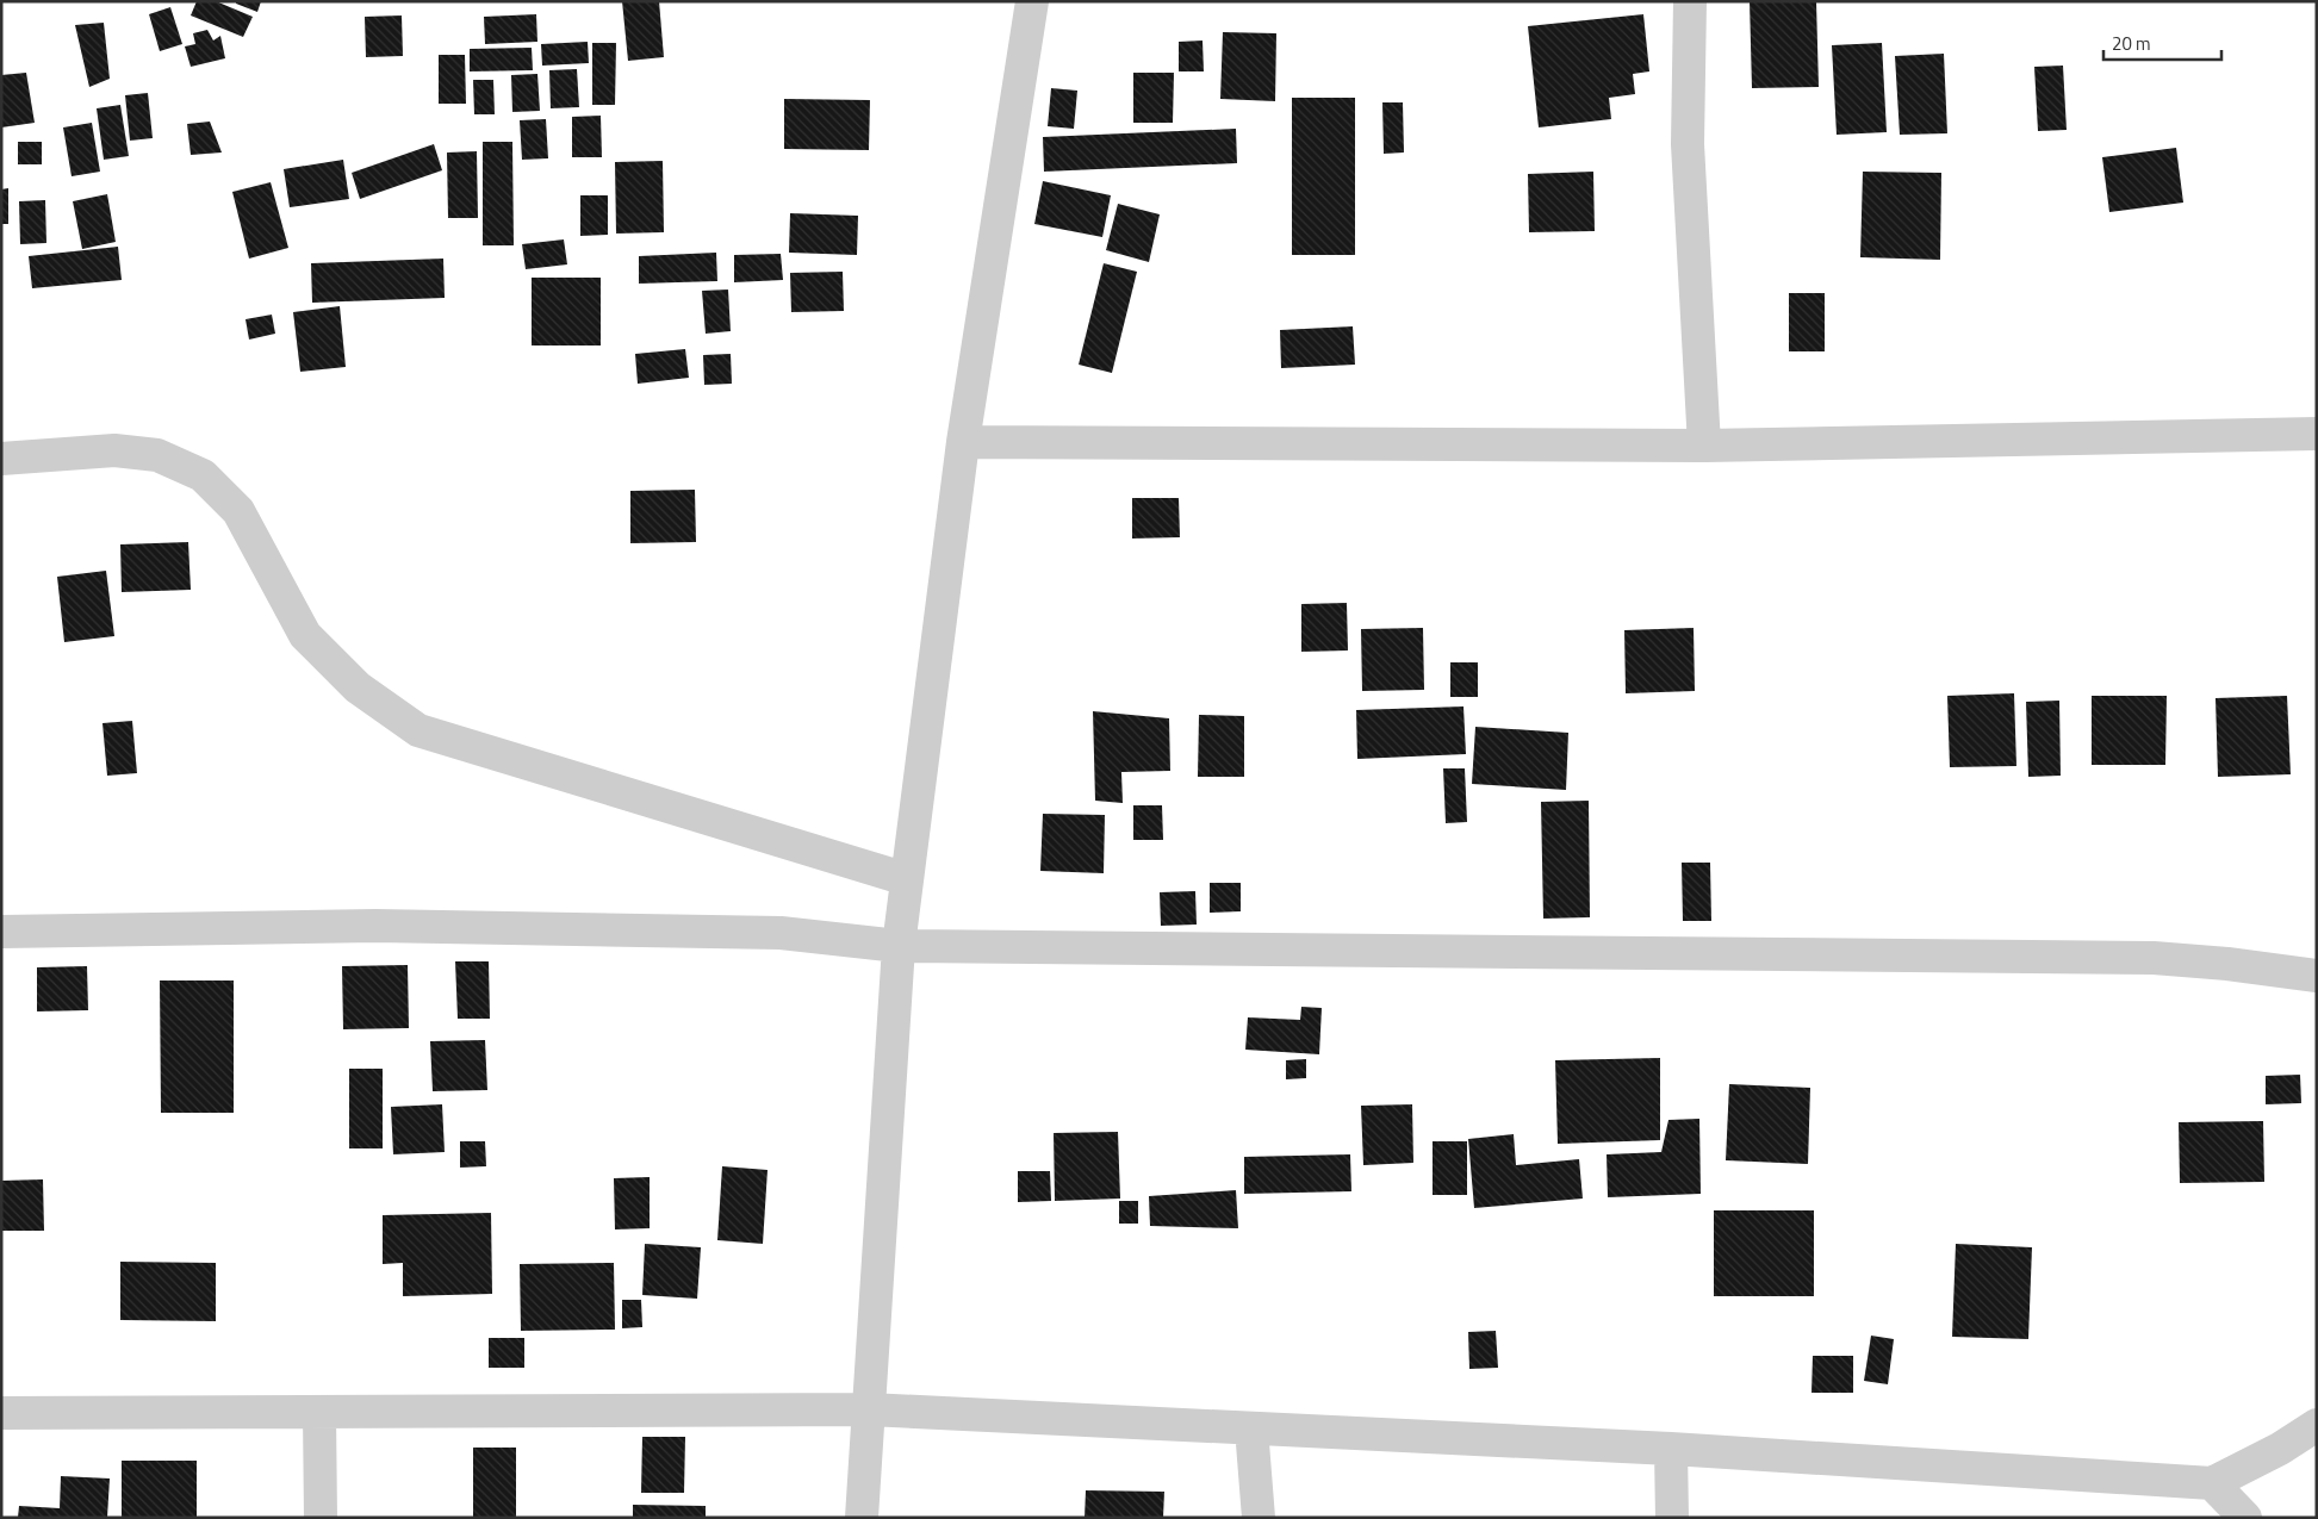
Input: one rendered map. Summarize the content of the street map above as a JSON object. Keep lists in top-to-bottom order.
{
  "scale_bar": "20 m"
}
